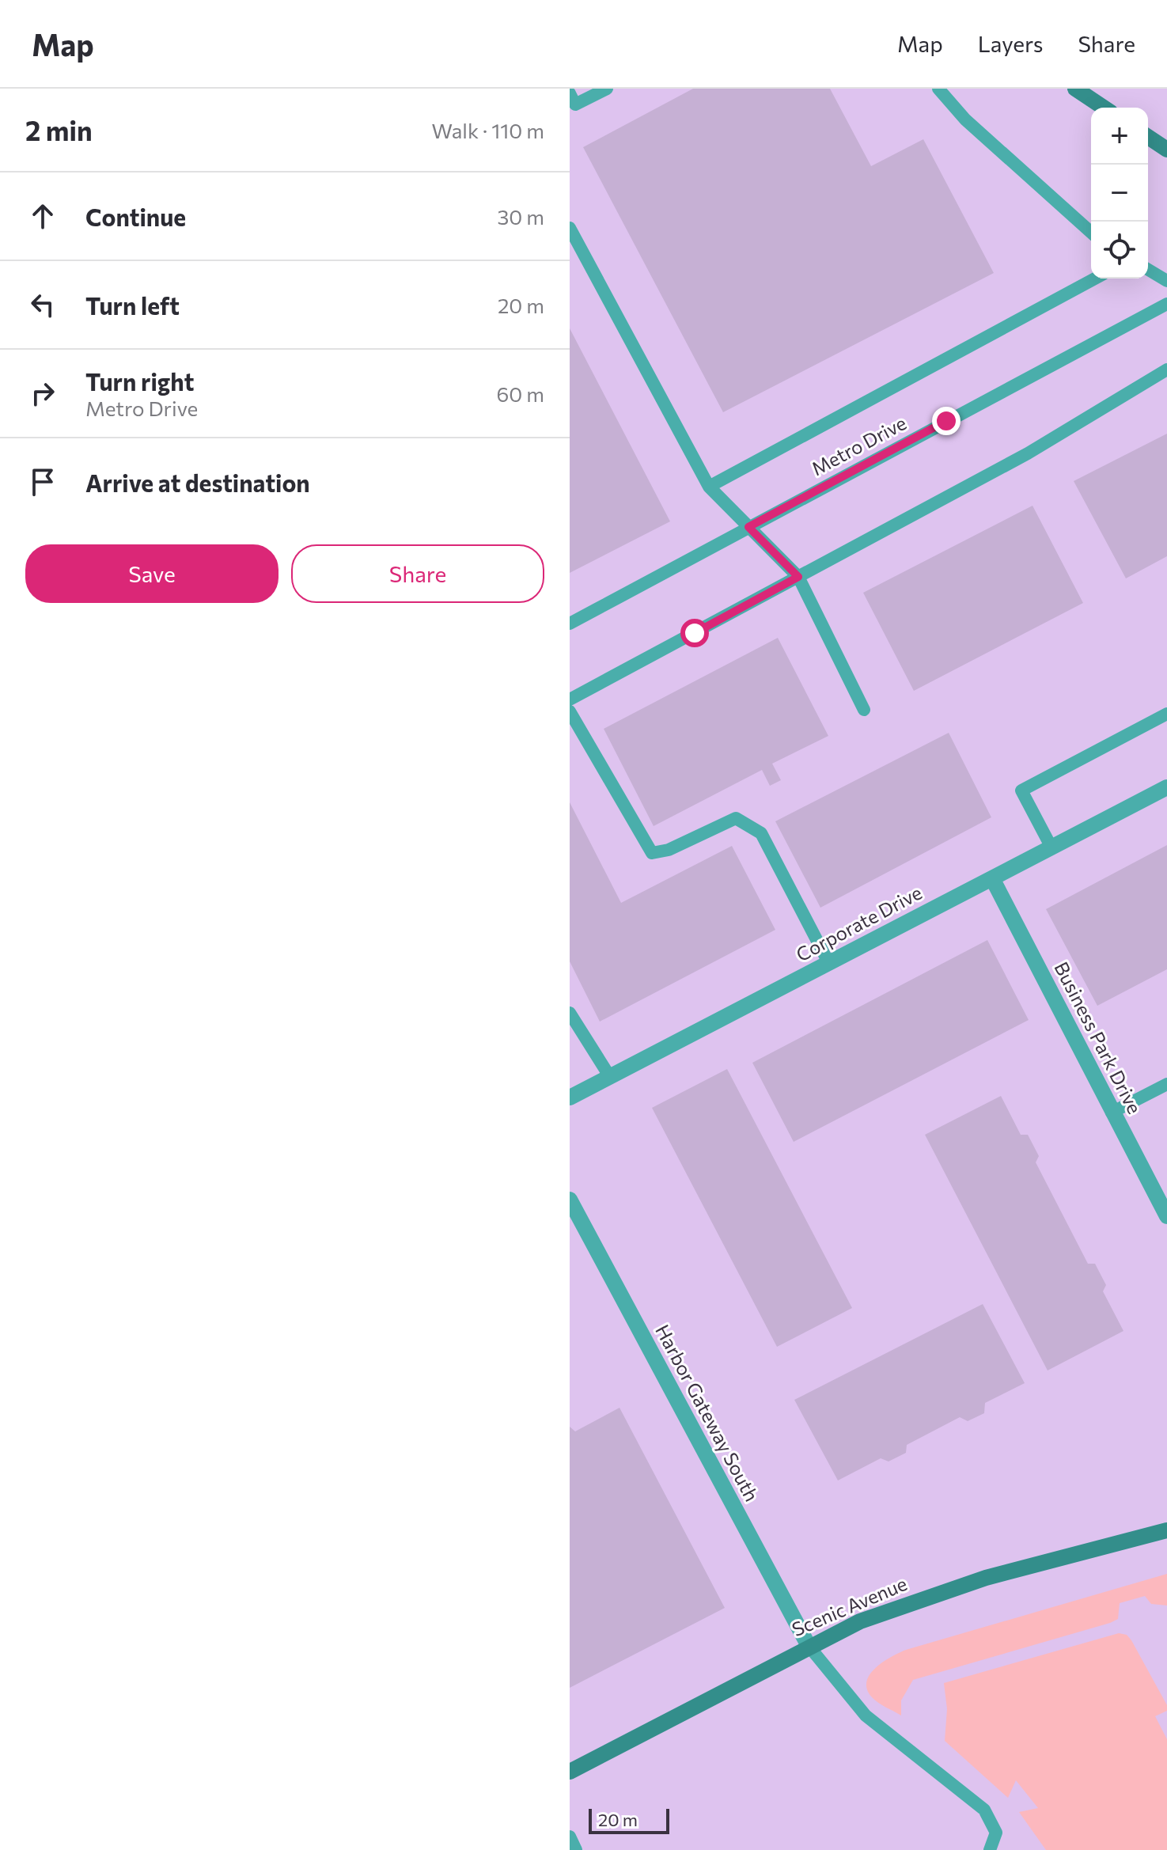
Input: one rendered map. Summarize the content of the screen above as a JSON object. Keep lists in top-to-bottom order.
{
  "streets": {
    "street": [
      "Corporate Drive",
      "Business Park Drive",
      "Harbor Gateway South",
      "Scenic Avenue"
    ],
    "lane": ["Metro Drive"]
  },
  "crossings": [
    ["Corporate Drive", "Business Park Drive"],
    ["Harbor Gateway South", "Scenic Avenue"]
  ],
  "scale_bar": "20 m",
  "page": {
    "header": "Map",
    "nav": ["Map", "Layers", "Share"],
    "heading": ["2 min", "Walk · 110 m"],
    "map_buttons": ["+", "−"],
    "list": [
      ["Continue", "30 m"],
      ["Turn left", "20 m"],
      ["Turn right", "Metro Drive", "60 m"],
      "Arrive at destination"
    ],
    "buttons": ["Save", "Share"],
    "scale": "20 m"
  }
}
